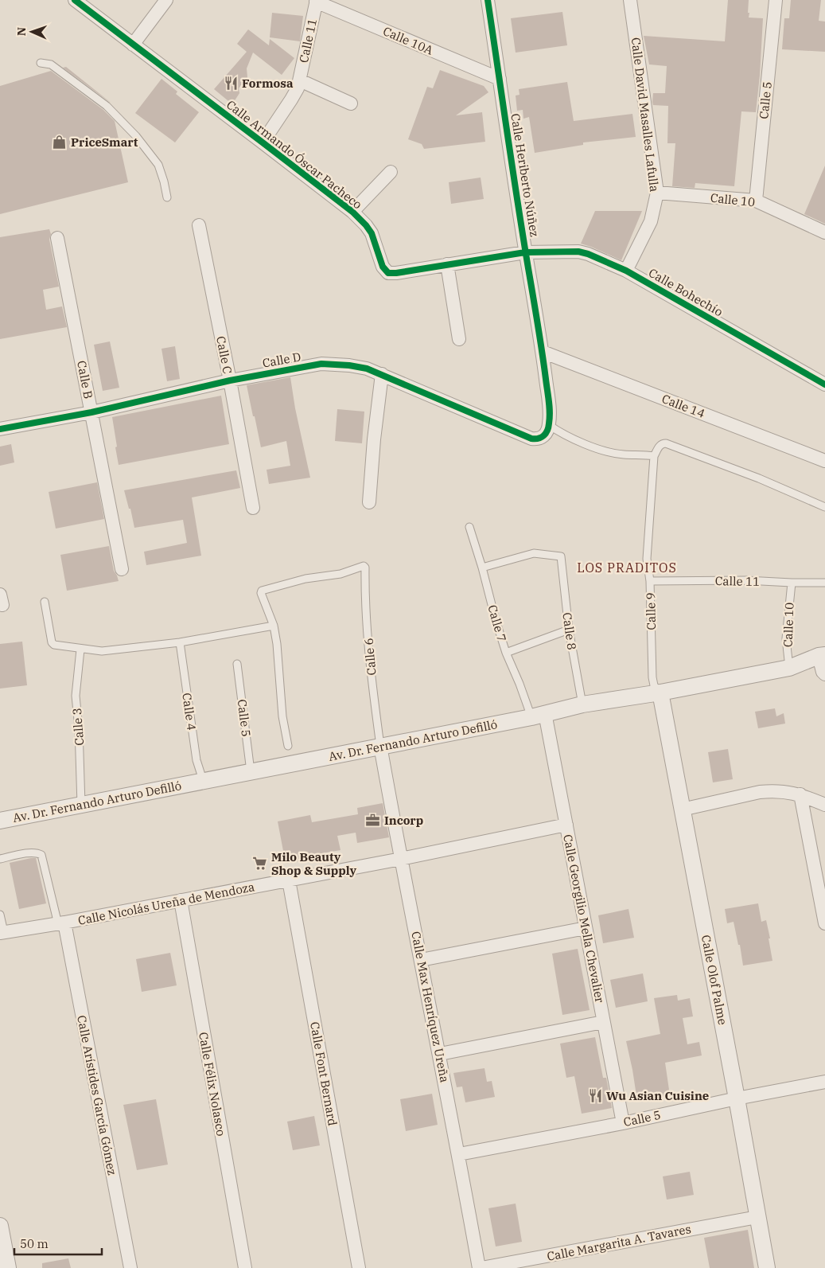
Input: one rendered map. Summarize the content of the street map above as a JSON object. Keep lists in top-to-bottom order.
{
  "streets": {
    "street": [
      "Calle 11",
      "Calle 10A",
      "Calle 5",
      "Calle David Masalles Lafulla",
      "Calle Armando Óscar Pacheco",
      "Calle Heriberto Núñez",
      "Calle 10",
      "Calle Bohechío",
      "Calle C",
      "Calle D",
      "Calle B",
      "Calle 14",
      "Av. Dr. Fernando Arturo Defilló",
      "Calle Nicolás Ureña de Mendoza",
      "Calle Georgilio Mella Chevalier",
      "Calle Olof Palme",
      "Calle Max Henríquez Ureña",
      "Calle Font Bernard",
      "Calle Félix Nolasco",
      "Calle Arístides García Gómez",
      "Calle Margarita A. Tavares"
    ],
    "lane": [
      "Calle 9",
      "Calle 7",
      "Calle 8",
      "Calle 6",
      "Calle 4",
      "Calle 3"
    ]
  },
  "crossings": [
    ["Calle 11", "Calle 10A"],
    ["Calle 11", "Calle Armando Óscar Pacheco"],
    ["Calle 11", "Calle 10"],
    ["Calle 11", "Calle 9"],
    ["Calle 10A", "Calle Heriberto Núñez"],
    ["Calle 5", "Calle 10"],
    ["Calle 5", "Av. Dr. Fernando Arturo Defilló"],
    ["Calle 5", "Calle Georgilio Mella Chevalier"],
    ["Calle 5", "Calle Olof Palme"],
    ["Calle 5", "Calle Max Henríquez Ureña"],
    ["Calle David Masalles Lafulla", "Calle 10"],
    ["Calle David Masalles Lafulla", "Calle Bohechío"],
    ["Calle Armando Óscar Pacheco", "Calle Heriberto Núñez"],
    ["Calle Armando Óscar Pacheco", "Calle Bohechío"],
    ["Calle Heriberto Núñez", "Calle Bohechío"],
    ["Calle Heriberto Núñez", "Calle D"],
    ["Calle Heriberto Núñez", "Calle 14"],
    ["Calle 10", "Av. Dr. Fernando Arturo Defilló"],
    ["Calle C", "Calle D"],
    ["Calle D", "Calle B"],
    ["Calle 9", "Av. Dr. Fernando Arturo Defilló"],
    ["Calle 9", "Calle Olof Palme"],
    ["Calle 7", "Calle 8"],
    ["Calle 7", "Av. Dr. Fernando Arturo Defilló"],
    ["Calle 7", "Calle Georgilio Mella Chevalier"],
    ["Calle 8", "Av. Dr. Fernando Arturo Defilló"],
    ["Calle 6", "Av. Dr. Fernando Arturo Defilló"],
    ["Calle 6", "Calle Max Henríquez Ureña"],
    ["Calle 4", "Av. Dr. Fernando Arturo Defilló"],
    ["Calle 3", "Av. Dr. Fernando Arturo Defilló"],
    ["Av. Dr. Fernando Arturo Defilló", "Calle Georgilio Mella Chevalier"],
    ["Av. Dr. Fernando Arturo Defilló", "Calle Olof Palme"],
    ["Av. Dr. Fernando Arturo Defilló", "Calle Max Henríquez Ureña"],
    ["Calle Nicolás Ureña de Mendoza", "Calle Georgilio Mella Chevalier"],
    ["Calle Nicolás Ureña de Mendoza", "Calle Max Henríquez Ureña"],
    ["Calle Nicolás Ureña de Mendoza", "Calle Font Bernard"],
    ["Calle Nicolás Ureña de Mendoza", "Calle Félix Nolasco"],
    ["Calle Nicolás Ureña de Mendoza", "Calle Arístides García Gómez"],
    ["Calle Olof Palme", "Calle Margarita A. Tavares"],
    ["Calle Max Henríquez Ureña", "Calle Margarita A. Tavares"]
  ],
  "districts": ["LOS PRADITOS"],
  "places": {
    "restaurant": ["Formosa", "Wu Asian Cuisine"],
    "shop": ["PriceSmart"],
    "office": ["Incorp"],
    "supermarket": ["Milo Beauty Shop & Supply"]
  },
  "scale_bar": "50 m",
  "north": "left"
}
